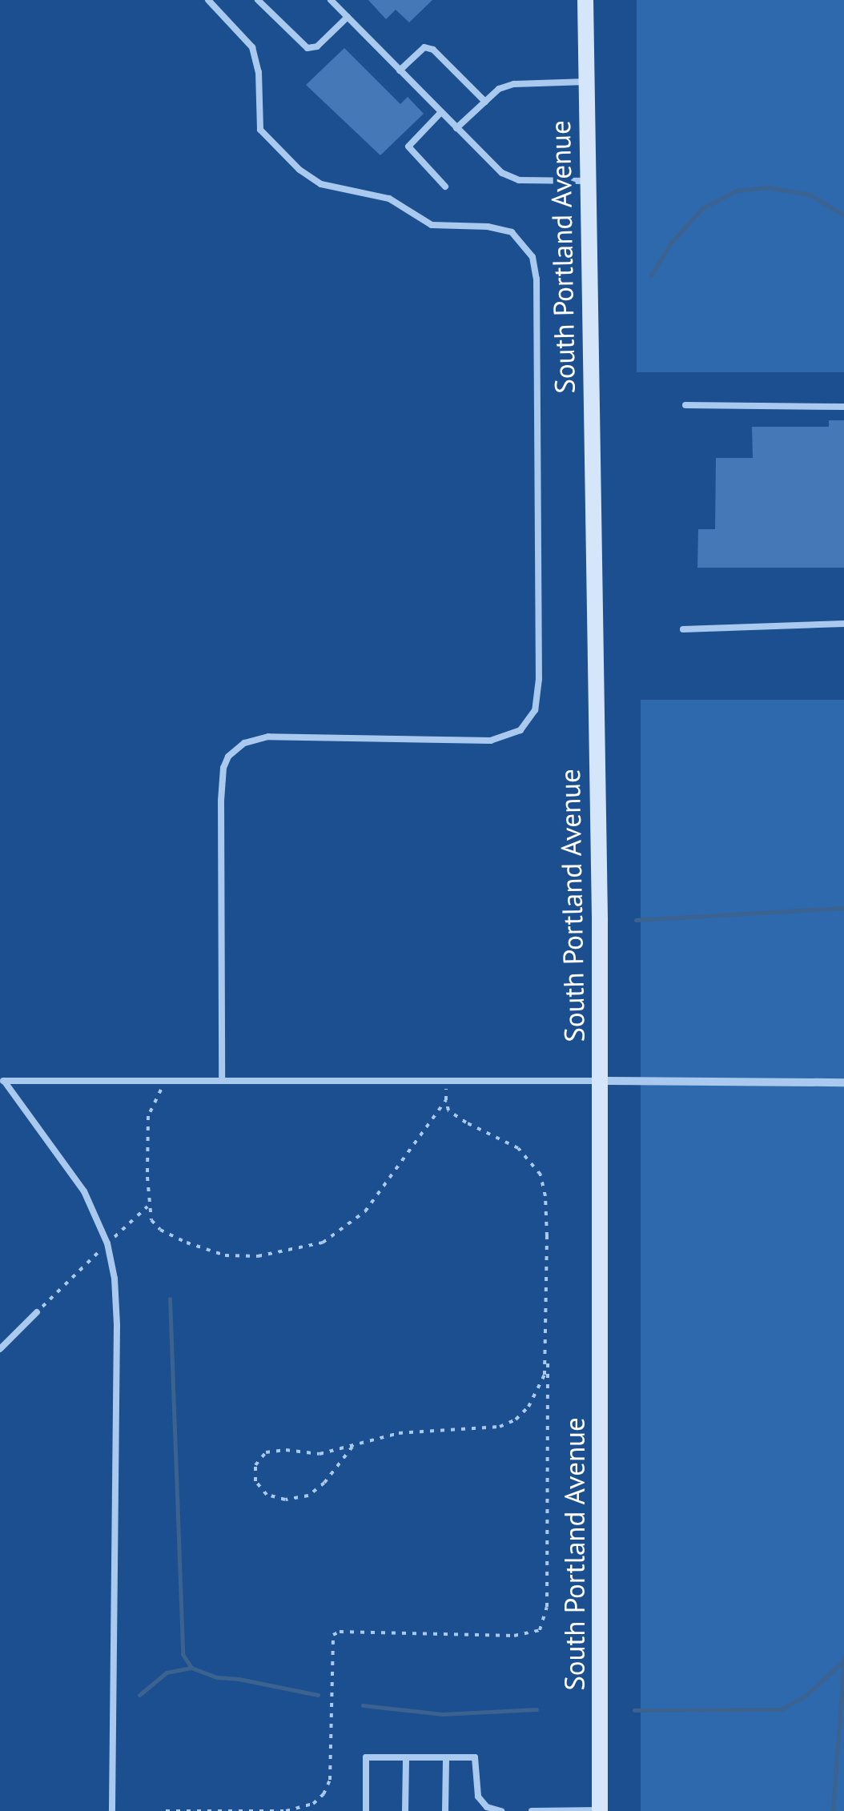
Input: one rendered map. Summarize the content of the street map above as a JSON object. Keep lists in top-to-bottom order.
{
  "streets": {
    "main road": ["South Portland Avenue"]
  }
}
